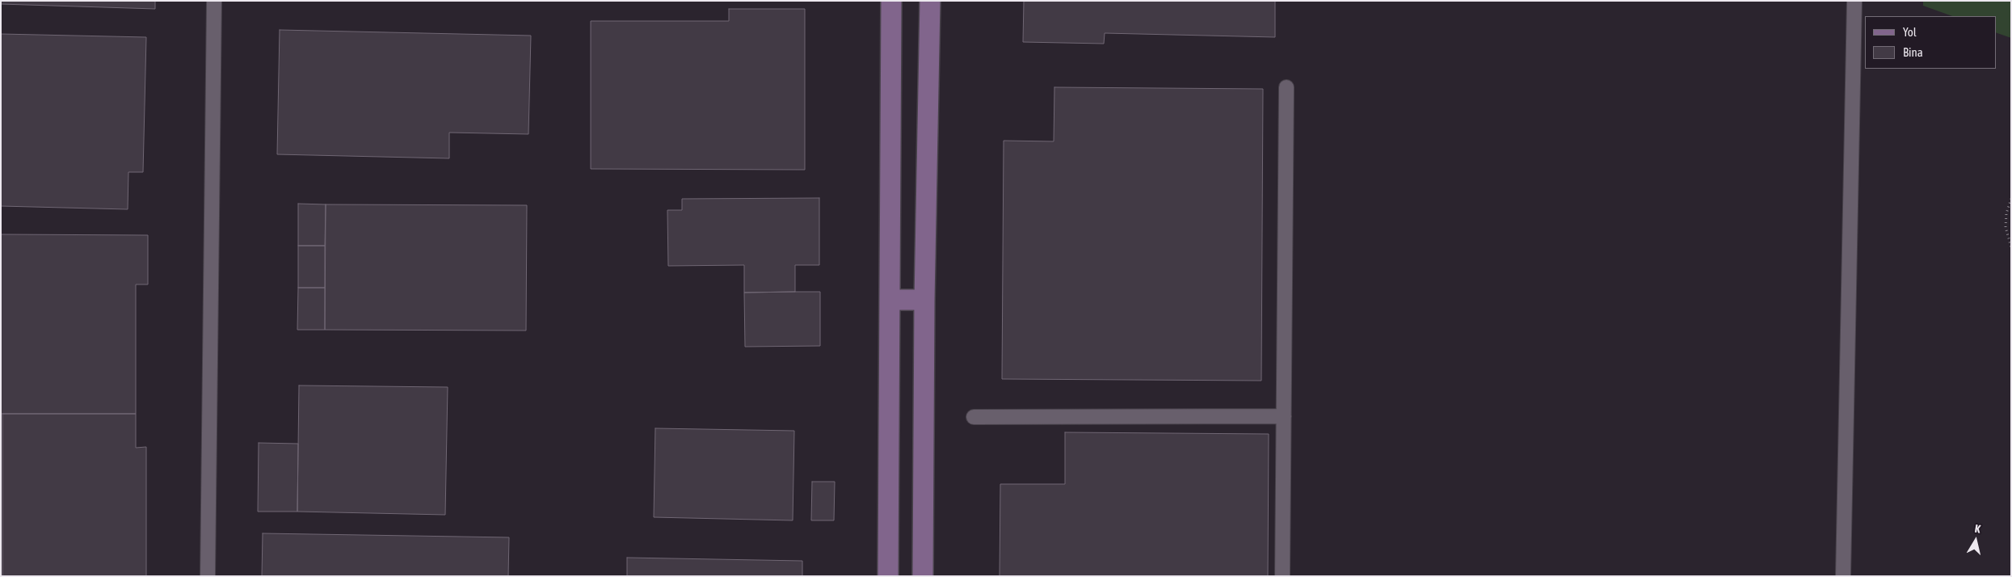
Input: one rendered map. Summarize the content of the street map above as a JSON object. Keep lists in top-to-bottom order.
{
  "legend": ["Yol", "Bina"],
  "north": "top"
}
